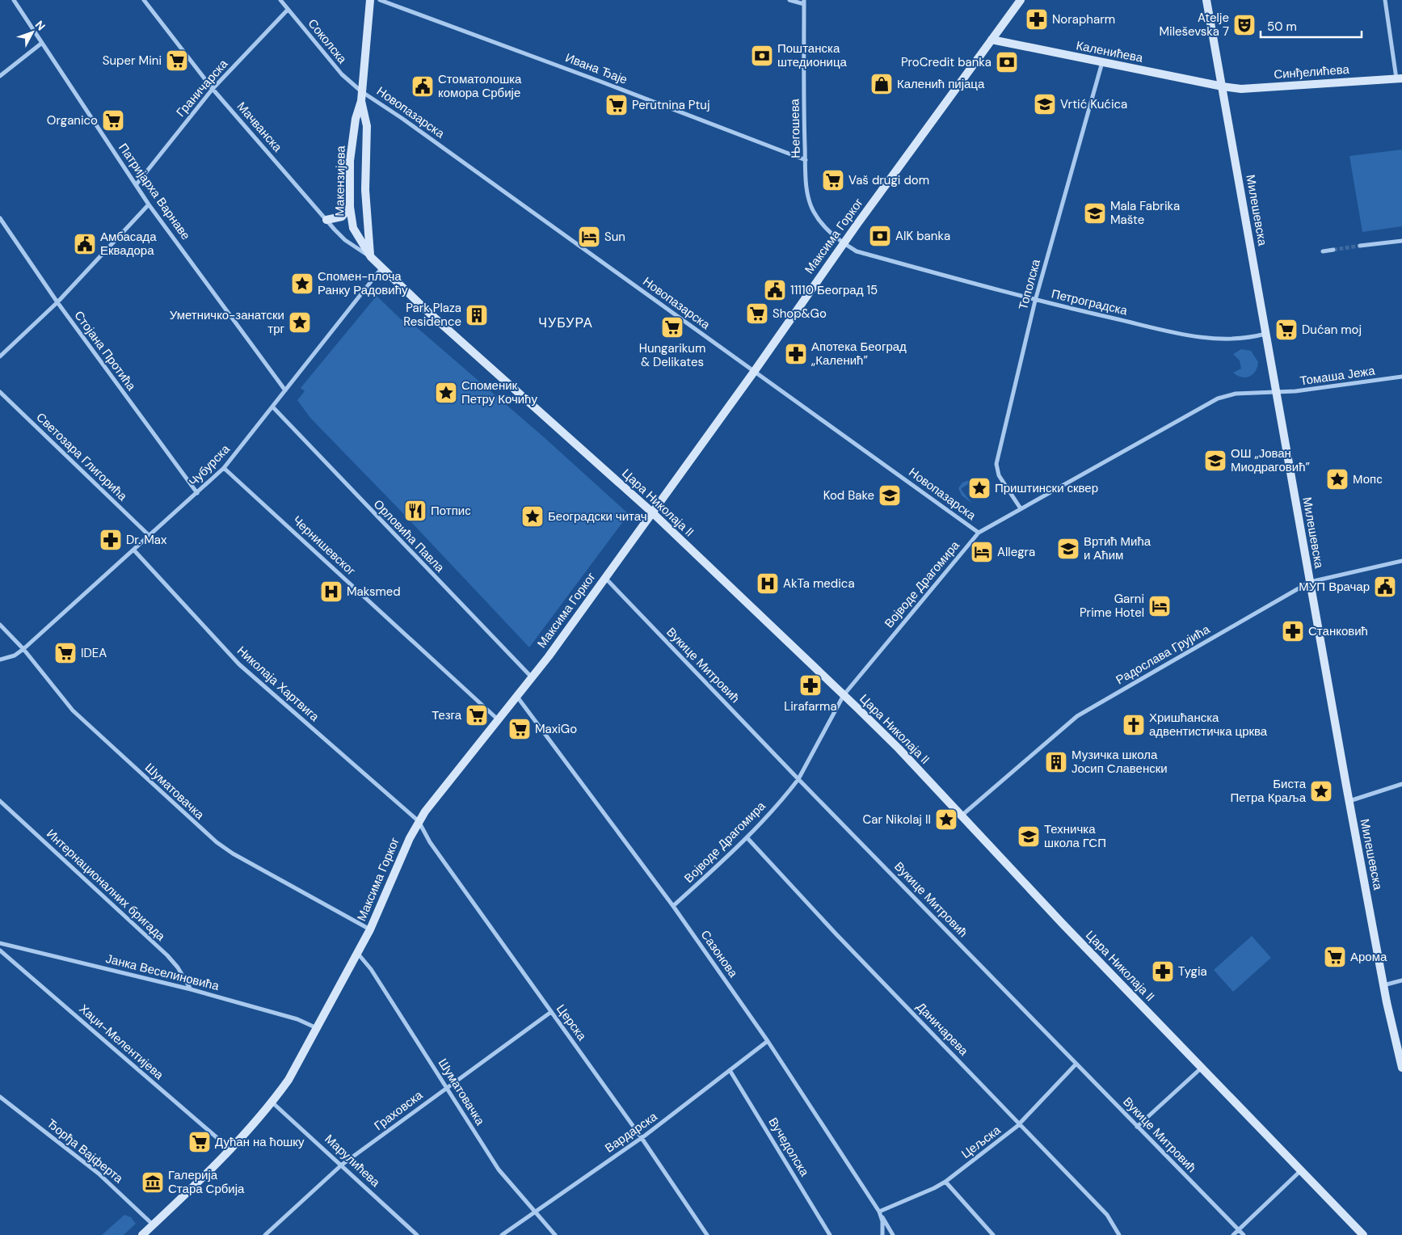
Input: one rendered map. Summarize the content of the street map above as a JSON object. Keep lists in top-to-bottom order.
{
  "streets": {
    "main road": [
      "Каленићева",
      "Синђелићева",
      "Макензијева",
      "Милешевска",
      "Максима Горког",
      "Цара Николаја II"
    ],
    "street": [
      "Соколска",
      "Ивана Ђаје",
      "Граничарска",
      "Новопазарска",
      "Мачванска",
      "Његошева",
      "Патријарха Варнаве",
      "Тополска",
      "Петроградска",
      "Стојана Протића",
      "Томаша Јежа",
      "Светозара Глигорића",
      "Чубурска",
      "Орловића Павла",
      "Чернишевског",
      "Војводе Драгомира",
      "Радослава Грујића",
      "Вукице Митровић",
      "Николаја Хартвига",
      "Шуматовачка",
      "Интернационалних бригада",
      "Сазонова",
      "Јанка Веселиновића",
      "Церска",
      "Даничарева",
      "Хаџи-Мелентијева",
      "Граховска",
      "Вардарска",
      "Цељска",
      "Вучедолска",
      "Ђорђа Вајферта",
      "Марулићева"
    ]
  },
  "crossings": [
    ["Соколска", "Граничарска"],
    ["Соколска", "Новопазарска"],
    ["Соколска", "Макензијева"],
    ["Каленићева", "Синђелићева"],
    ["Каленићева", "Милешевска"],
    ["Каленићева", "Максима Горког"],
    ["Каленићева", "Тополска"],
    ["Ивана Ђаје", "Његошева"],
    ["Синђелићева", "Милешевска"],
    ["Граничарска", "Мачванска"],
    ["Граничарска", "Патријарха Варнаве"],
    ["Новопазарска", "Макензијева"],
    ["Новопазарска", "Максима Горког"],
    ["Новопазарска", "Војводе Драгомира"],
    ["Мачванска", "Макензијева"],
    ["Његошева", "Максима Горког"],
    ["Његошева", "Петроградска"],
    ["Макензијева", "Чубурска"],
    ["Макензијева", "Цара Николаја II"],
    ["Патријарха Варнаве", "Чубурска"],
    ["Милешевска", "Петроградска"],
    ["Милешевска", "Томаша Јежа"],
    ["Милешевска", "Војводе Драгомира"],
    ["Милешевска", "Радослава Грујића"],
    ["Максима Горког", "Петроградска"],
    ["Максима Горког", "Цара Николаја II"],
    ["Максима Горког", "Орловића Павла"],
    ["Максима Горког", "Чернишевског"],
    ["Максима Горког", "Вукице Митровић"],
    ["Максима Горког", "Николаја Хартвига"],
    ["Максима Горког", "Шуматовачка"],
    ["Максима Горког", "Сазонова"],
    ["Максима Горког", "Јанка Веселиновића"],
    ["Максима Горког", "Церска"],
    ["Максима Горког", "Хаџи-Мелентијева"],
    ["Максима Горког", "Ђорђа Вајферта"],
    ["Максима Горког", "Марулићева"],
    ["Тополска", "Петроградска"],
    ["Тополска", "Војводе Драгомира"],
    ["Стојана Протића", "Чубурска"],
    ["Томаша Јежа", "Војводе Драгомира"],
    ["Светозара Глигорића", "Чубурска"],
    ["Чубурска", "Цара Николаја II"],
    ["Чубурска", "Орловића Павла"],
    ["Чубурска", "Чернишевског"],
    ["Чубурска", "Николаја Хартвига"],
    ["Чубурска", "Шуматовачка"],
    ["Цара Николаја II", "Војводе Драгомира"],
    ["Цара Николаја II", "Радослава Грујића"],
    ["Војводе Драгомира", "Вукице Митровић"],
    ["Војводе Драгомира", "Сазонова"],
    ["Војводе Драгомира", "Даничарева"],
    ["Вукице Митровић", "Цељска"],
    ["Николаја Хартвига", "Церска"],
    ["Шуматовачка", "Граховска"],
    ["Шуматовачка", "Вардарска"],
    ["Интернационалних бригада", "Јанка Веселиновића"],
    ["Сазонова", "Вардарска"],
    ["Сазонова", "Цељска"],
    ["Церска", "Граховска"],
    ["Церска", "Вардарска"],
    ["Даничарева", "Цељска"],
    ["Граховска", "Марулићева"],
    ["Вардарска", "Вучедолска"]
  ],
  "districts": ["ЧУБУРА"],
  "places": {
    "pharmacy": [
      "Norapharm",
      "Апотека Београд „Каленић”",
      "Dr. Max",
      "Станковић",
      "Lirafarma",
      "Tygia"
    ],
    "theatre": ["Atelje Mileševska 7"],
    "bank": ["Поштанска штедионица", "ProCredit banka", "AIK banka"],
    "supermarket": [
      "Super Mini",
      "Perutnina Ptuj",
      "Organico",
      "Vaš drugi dom",
      "Shop&Go",
      "Hungarikum & Delikates",
      "Dućan moj",
      "IDEA",
      "Тезга",
      "MaxiGo",
      "Арома",
      "Дућан на ћошку"
    ],
    "shop": ["Каленић пијаца"],
    "public building": [
      "Стоматолошка комора Србије",
      "Амбасада Еквадора",
      "11110 Београд 15",
      "МУП Врачар"
    ],
    "school or university": [
      "Vrtić Kućica",
      "Mala Fabrika Mašte",
      "ОШ „Јован Миодраговић”",
      "Kod Bake",
      "Вртић Мића и Аћим",
      "Техничка школа ГСП"
    ],
    "hotel": ["Sun", "Allegra", "Garni Prime Hotel"],
    "place": [
      "Спомен-плоча Ранку Радовићу",
      "Уметничко-занатски трг",
      "Споменик Петру Кочићу",
      "Мопс",
      "Приштински сквер",
      "Београдски читач",
      "Биста Петра Краља",
      "Car Nikolaj II"
    ],
    "building": ["Park Plaza Residence", "Музичка школа Јосип Славенски"],
    "restaurant": ["Потпис"],
    "hospital": ["AkTa medica", "Maksmed"],
    "church": ["Хришћанска адвентистичка црква"],
    "museum": ["Галерија Стара Србија"]
  },
  "scale_bar": "50 m",
  "north": "top right"
}
